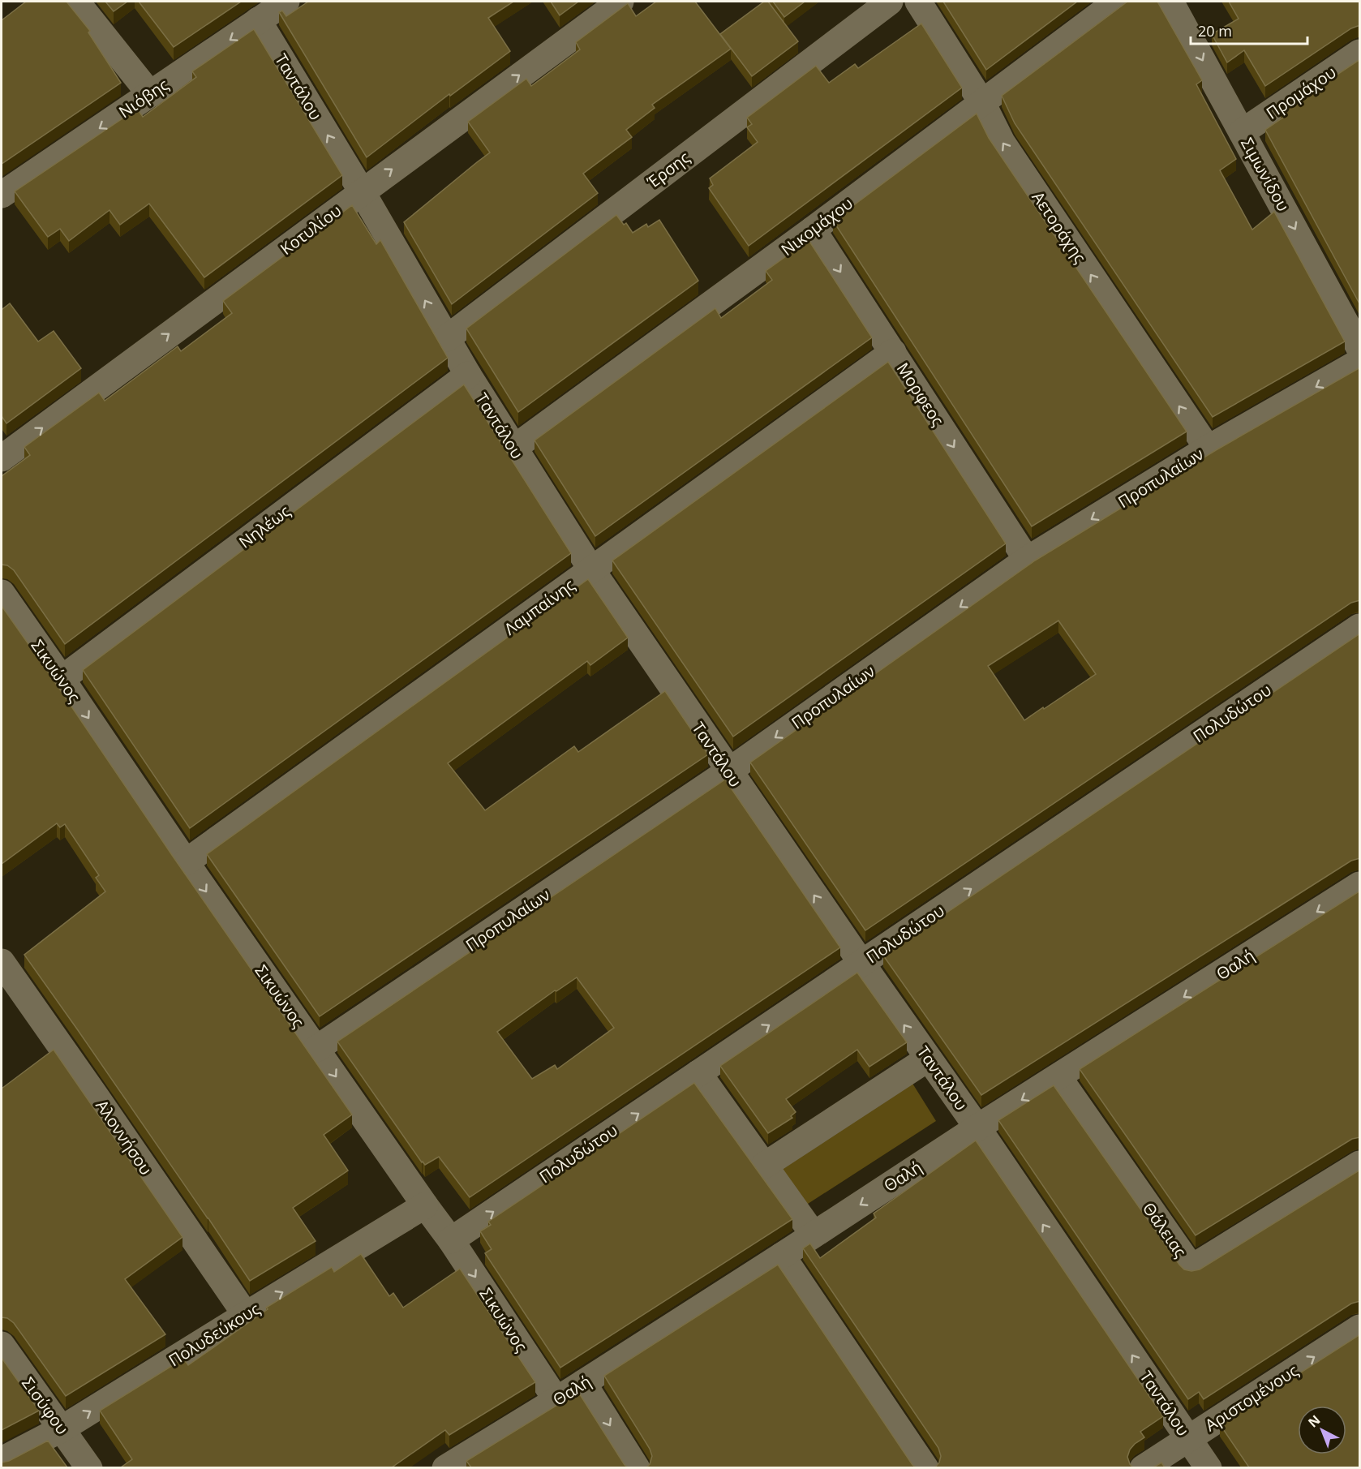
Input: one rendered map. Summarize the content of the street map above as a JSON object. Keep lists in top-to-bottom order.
{
  "streets": {
    "street": [
      "Ταντάλου",
      "Προμάχου",
      "Νιόβης",
      "Έρσης",
      "Σιμωνίδου",
      "Νικομάχου",
      "Αετοράχης",
      "Κοτυλίου",
      "Μορφεος",
      "Προπυλαίων",
      "Νηλέως",
      "Λαμπαίνης",
      "Σικυώνος",
      "Πολυδώτου",
      "Θαλή",
      "Αλοννήσου",
      "Θάλειας",
      "Πολυδεύκους",
      "Αριστομένους",
      "Σισύφου"
    ]
  },
  "crossings": [
    ["Ταντάλου", "Νιόβης"],
    ["Ταντάλου", "Έρσης"],
    ["Ταντάλου", "Νικομάχου"],
    ["Ταντάλου", "Κοτυλίου"],
    ["Ταντάλου", "Προπυλαίων"],
    ["Ταντάλου", "Νηλέως"],
    ["Ταντάλου", "Λαμπαίνης"],
    ["Ταντάλου", "Πολυδώτου"],
    ["Ταντάλου", "Θαλή"],
    ["Ταντάλου", "Αριστομένους"],
    ["Προμάχου", "Σιμωνίδου"],
    ["Νικομάχου", "Αετοράχης"],
    ["Νικομάχου", "Μορφεος"],
    ["Αετοράχης", "Προπυλαίων"],
    ["Μορφεος", "Προπυλαίων"],
    ["Μορφεος", "Λαμπαίνης"],
    ["Προπυλαίων", "Σικυώνος"],
    ["Νηλέως", "Σικυώνος"],
    ["Λαμπαίνης", "Σικυώνος"],
    ["Σικυώνος", "Πολυδώτου"],
    ["Σικυώνος", "Θαλή"],
    ["Σικυώνος", "Πολυδεύκους"],
    ["Θαλή", "Θάλειας"],
    ["Αλοννήσου", "Πολυδεύκους"],
    ["Πολυδεύκους", "Σισύφου"]
  ],
  "one_way": [
    "Νιόβης",
    "Σιμωνίδου",
    "Αετοράχης",
    "Κοτυλίου",
    "Μορφεος",
    "Προπυλαίων",
    "Σικυώνος",
    "Πολυδώτου",
    "Θαλή",
    "Πολυδεύκους",
    "Αριστομένους"
  ],
  "scale_bar": "20 m",
  "north": "top left"
}
